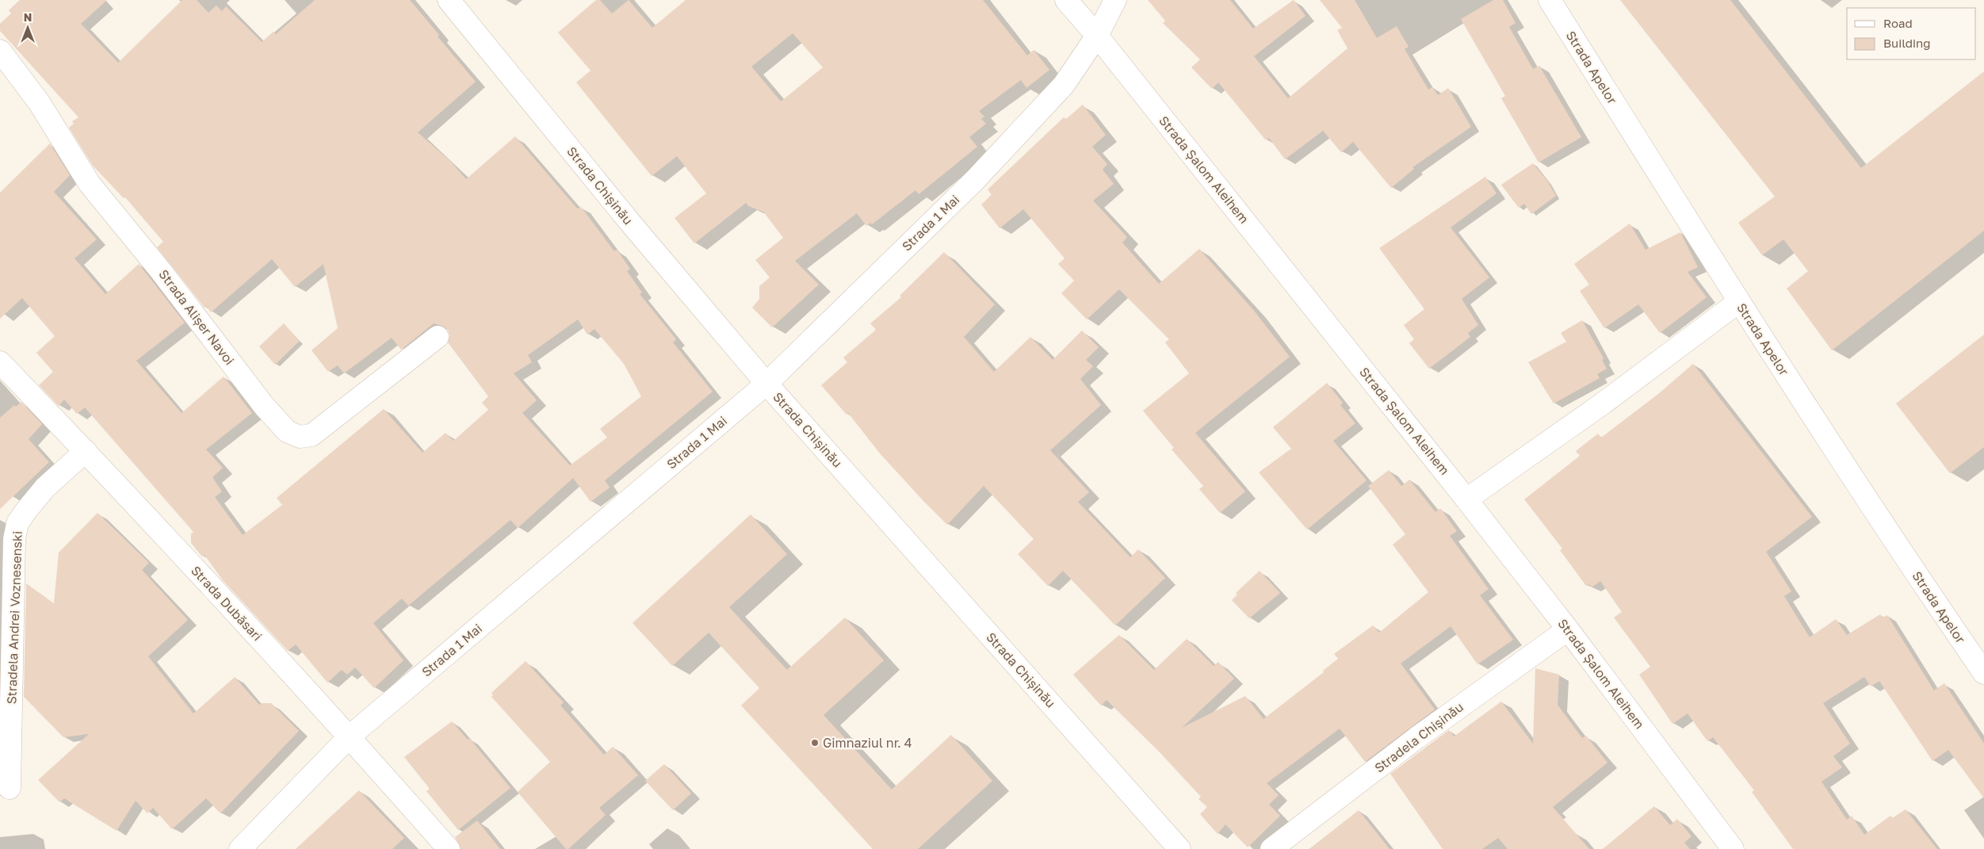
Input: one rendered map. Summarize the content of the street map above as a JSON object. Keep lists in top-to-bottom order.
{
  "streets": {
    "street": [
      "Strada Apelor",
      "Strada Șalom Aleihem",
      "Strada Chișinău",
      "Strada 1 Mai",
      "Strada Alișer Navoi",
      "Strada Dubăsari",
      "Stradela Andrei Voznesenski",
      "Stradela Chișinău"
    ]
  },
  "crossings": [
    ["Strada Șalom Aleihem", "Strada 1 Mai"],
    ["Strada Șalom Aleihem", "Stradela Chișinău"],
    ["Strada Chișinău", "Strada 1 Mai"],
    ["Strada 1 Mai", "Strada Dubăsari"],
    ["Strada Dubăsari", "Stradela Andrei Voznesenski"]
  ],
  "places": ["Gimnaziul nr. 4"],
  "legend": ["Road", "Building"],
  "north": "top"
}
